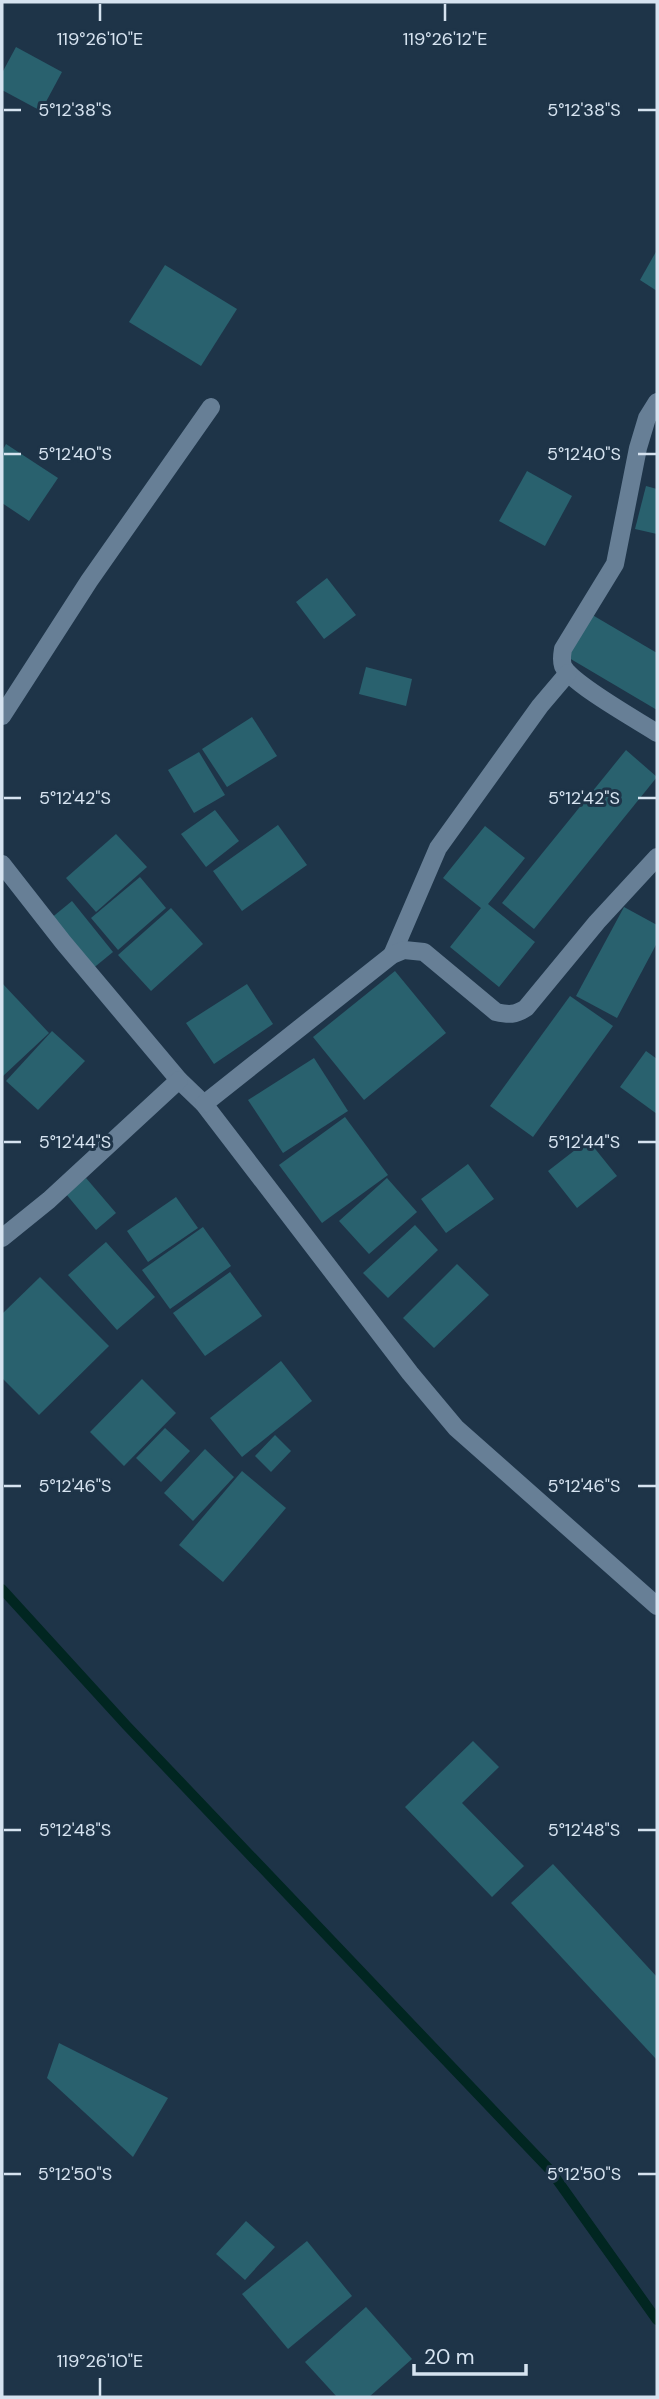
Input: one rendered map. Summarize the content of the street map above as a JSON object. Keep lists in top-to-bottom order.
{
  "scale_bar": "20 m",
  "coordinates": [
    "119°26'10\"E",
    "119°26'12\"E",
    "5°12'38\"S",
    "5°12'40\"S",
    "5°12'42\"S",
    "5°12'44\"S",
    "5°12'46\"S",
    "5°12'48\"S",
    "5°12'50\"S"
  ]
}
